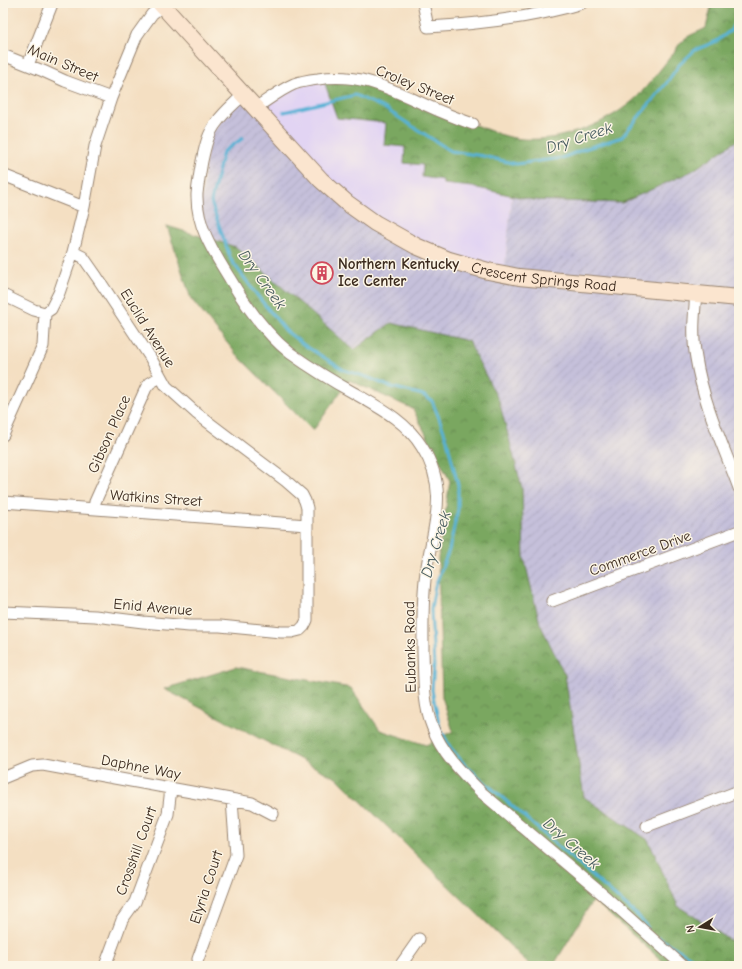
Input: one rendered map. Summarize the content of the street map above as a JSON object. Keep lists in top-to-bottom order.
{
  "streets": {
    "main road": ["Crescent Springs Road"],
    "street": [
      "Main Street",
      "Croley Street",
      "Euclid Avenue",
      "Gibson Place",
      "Watkins Street",
      "Commerce Drive",
      "Enid Avenue",
      "Eubanks Road",
      "Daphne Way",
      "Crosshill Court",
      "Elyria Court"
    ]
  },
  "crossings": [
    ["Croley Street", "Crescent Springs Road"],
    ["Crescent Springs Road", "Eubanks Road"],
    ["Euclid Avenue", "Gibson Place"],
    ["Euclid Avenue", "Watkins Street"],
    ["Euclid Avenue", "Enid Avenue"],
    ["Gibson Place", "Watkins Street"],
    ["Daphne Way", "Crosshill Court"],
    ["Daphne Way", "Elyria Court"]
  ],
  "water": ["Dry Creek"],
  "places": {
    "building": ["Northern Kentucky Ice Center"]
  },
  "north": "left"
}
